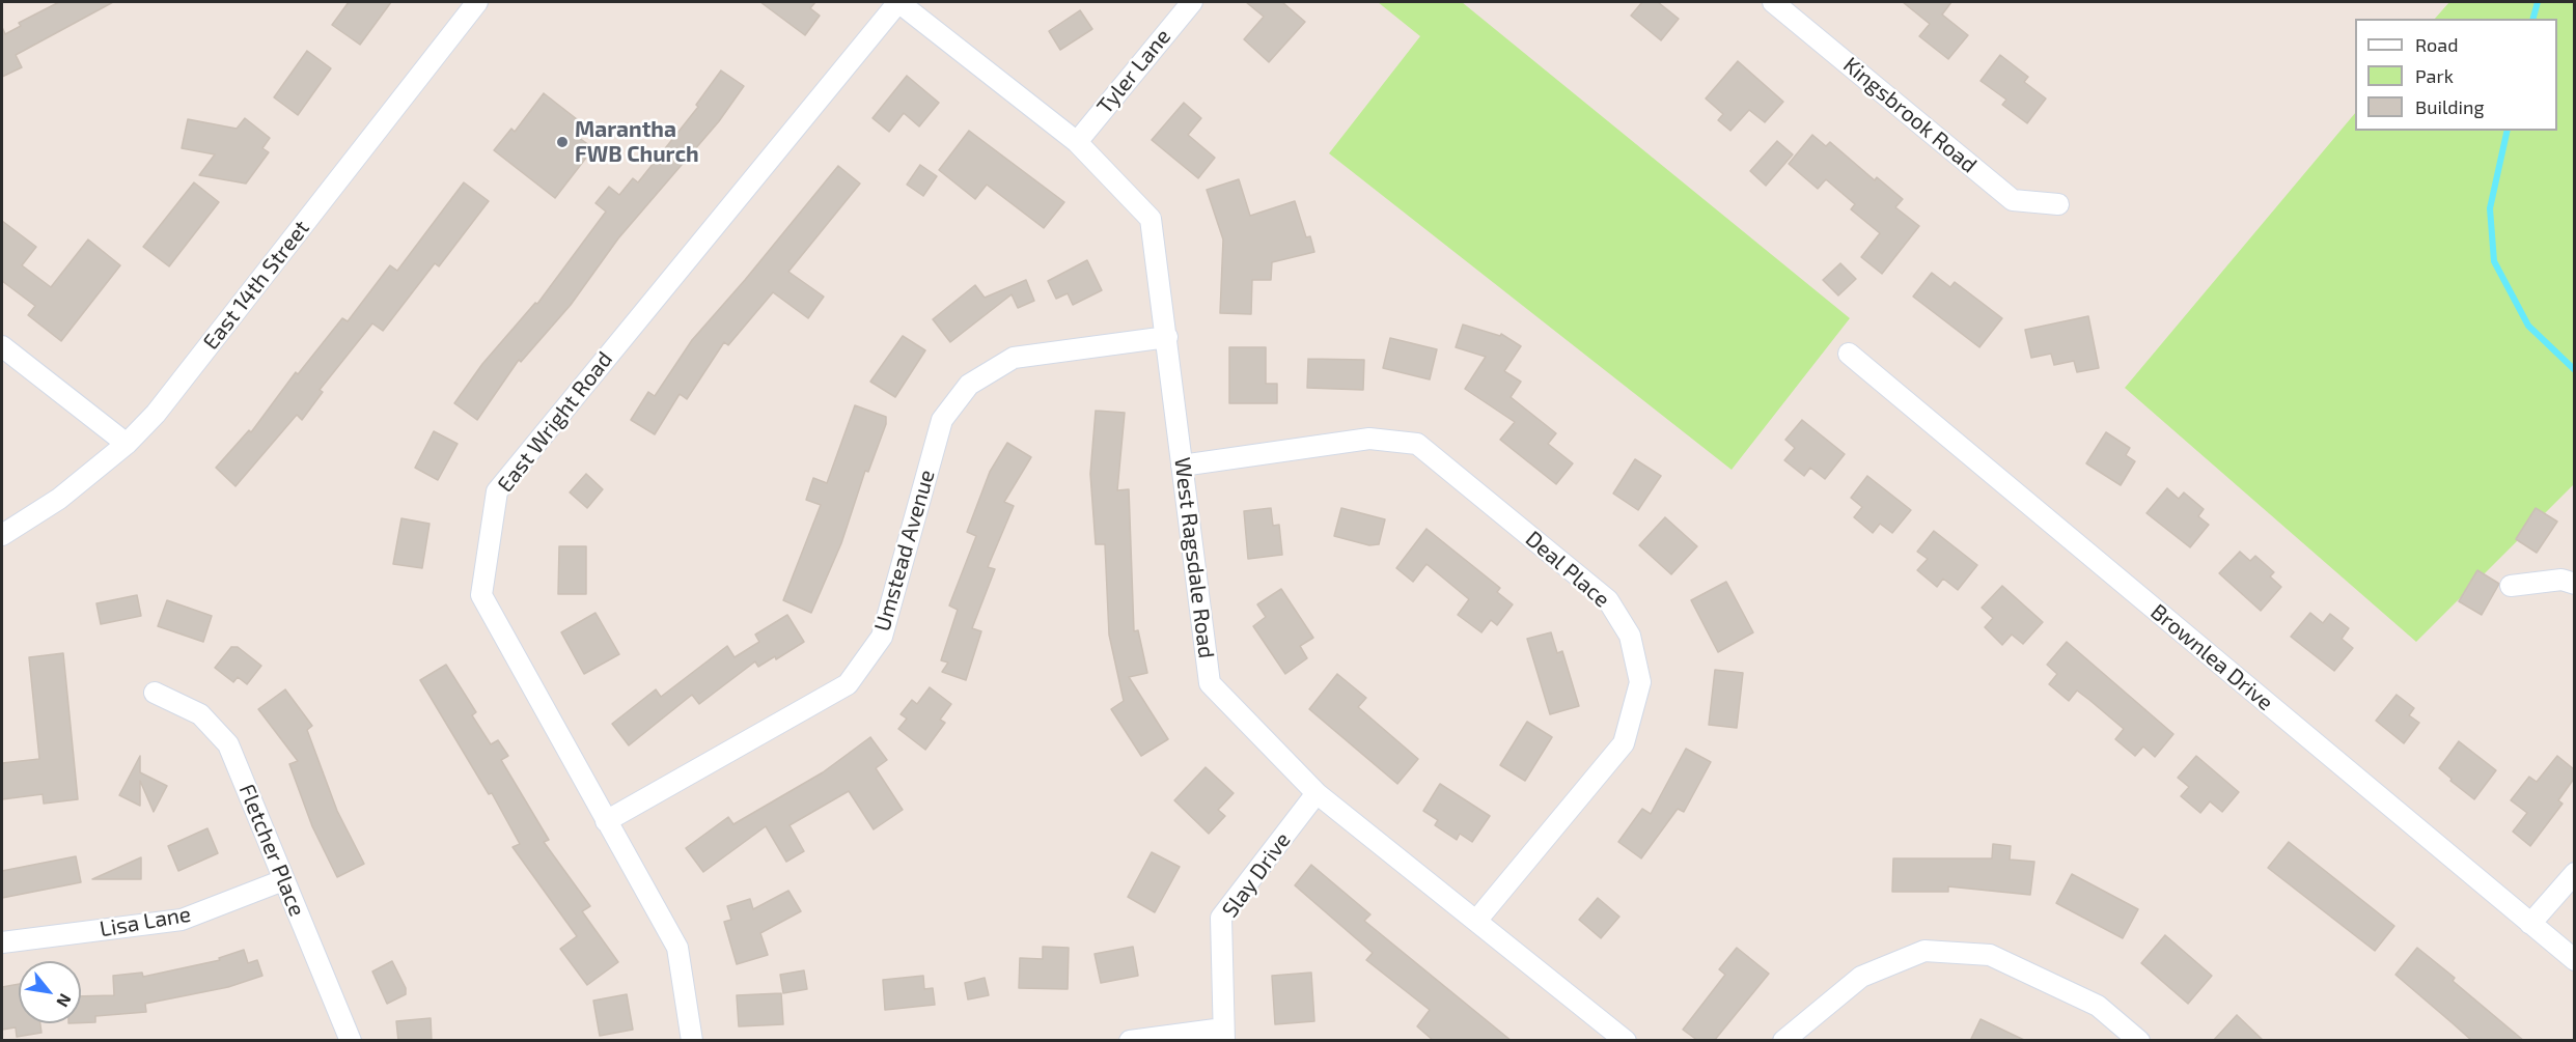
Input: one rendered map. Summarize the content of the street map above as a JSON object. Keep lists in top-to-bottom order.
{
  "streets": {
    "street": [
      "Tyler Lane",
      "Kingsbrook Road",
      "East 14th Street",
      "East Wright Road",
      "Umstead Avenue",
      "West Ragsdale Road",
      "Deal Place",
      "Brownlea Drive",
      "Fletcher Place",
      "Slay Drive",
      "Lisa Lane"
    ]
  },
  "crossings": [
    ["Tyler Lane", "West Ragsdale Road"],
    ["East Wright Road", "Umstead Avenue"],
    ["East Wright Road", "West Ragsdale Road"],
    ["Umstead Avenue", "West Ragsdale Road"],
    ["West Ragsdale Road", "Deal Place"],
    ["West Ragsdale Road", "Slay Drive"],
    ["Fletcher Place", "Lisa Lane"]
  ],
  "places": ["Marantha FWB Church"],
  "legend": ["Road", "Park", "Building"],
  "north": "bottom right"
}
